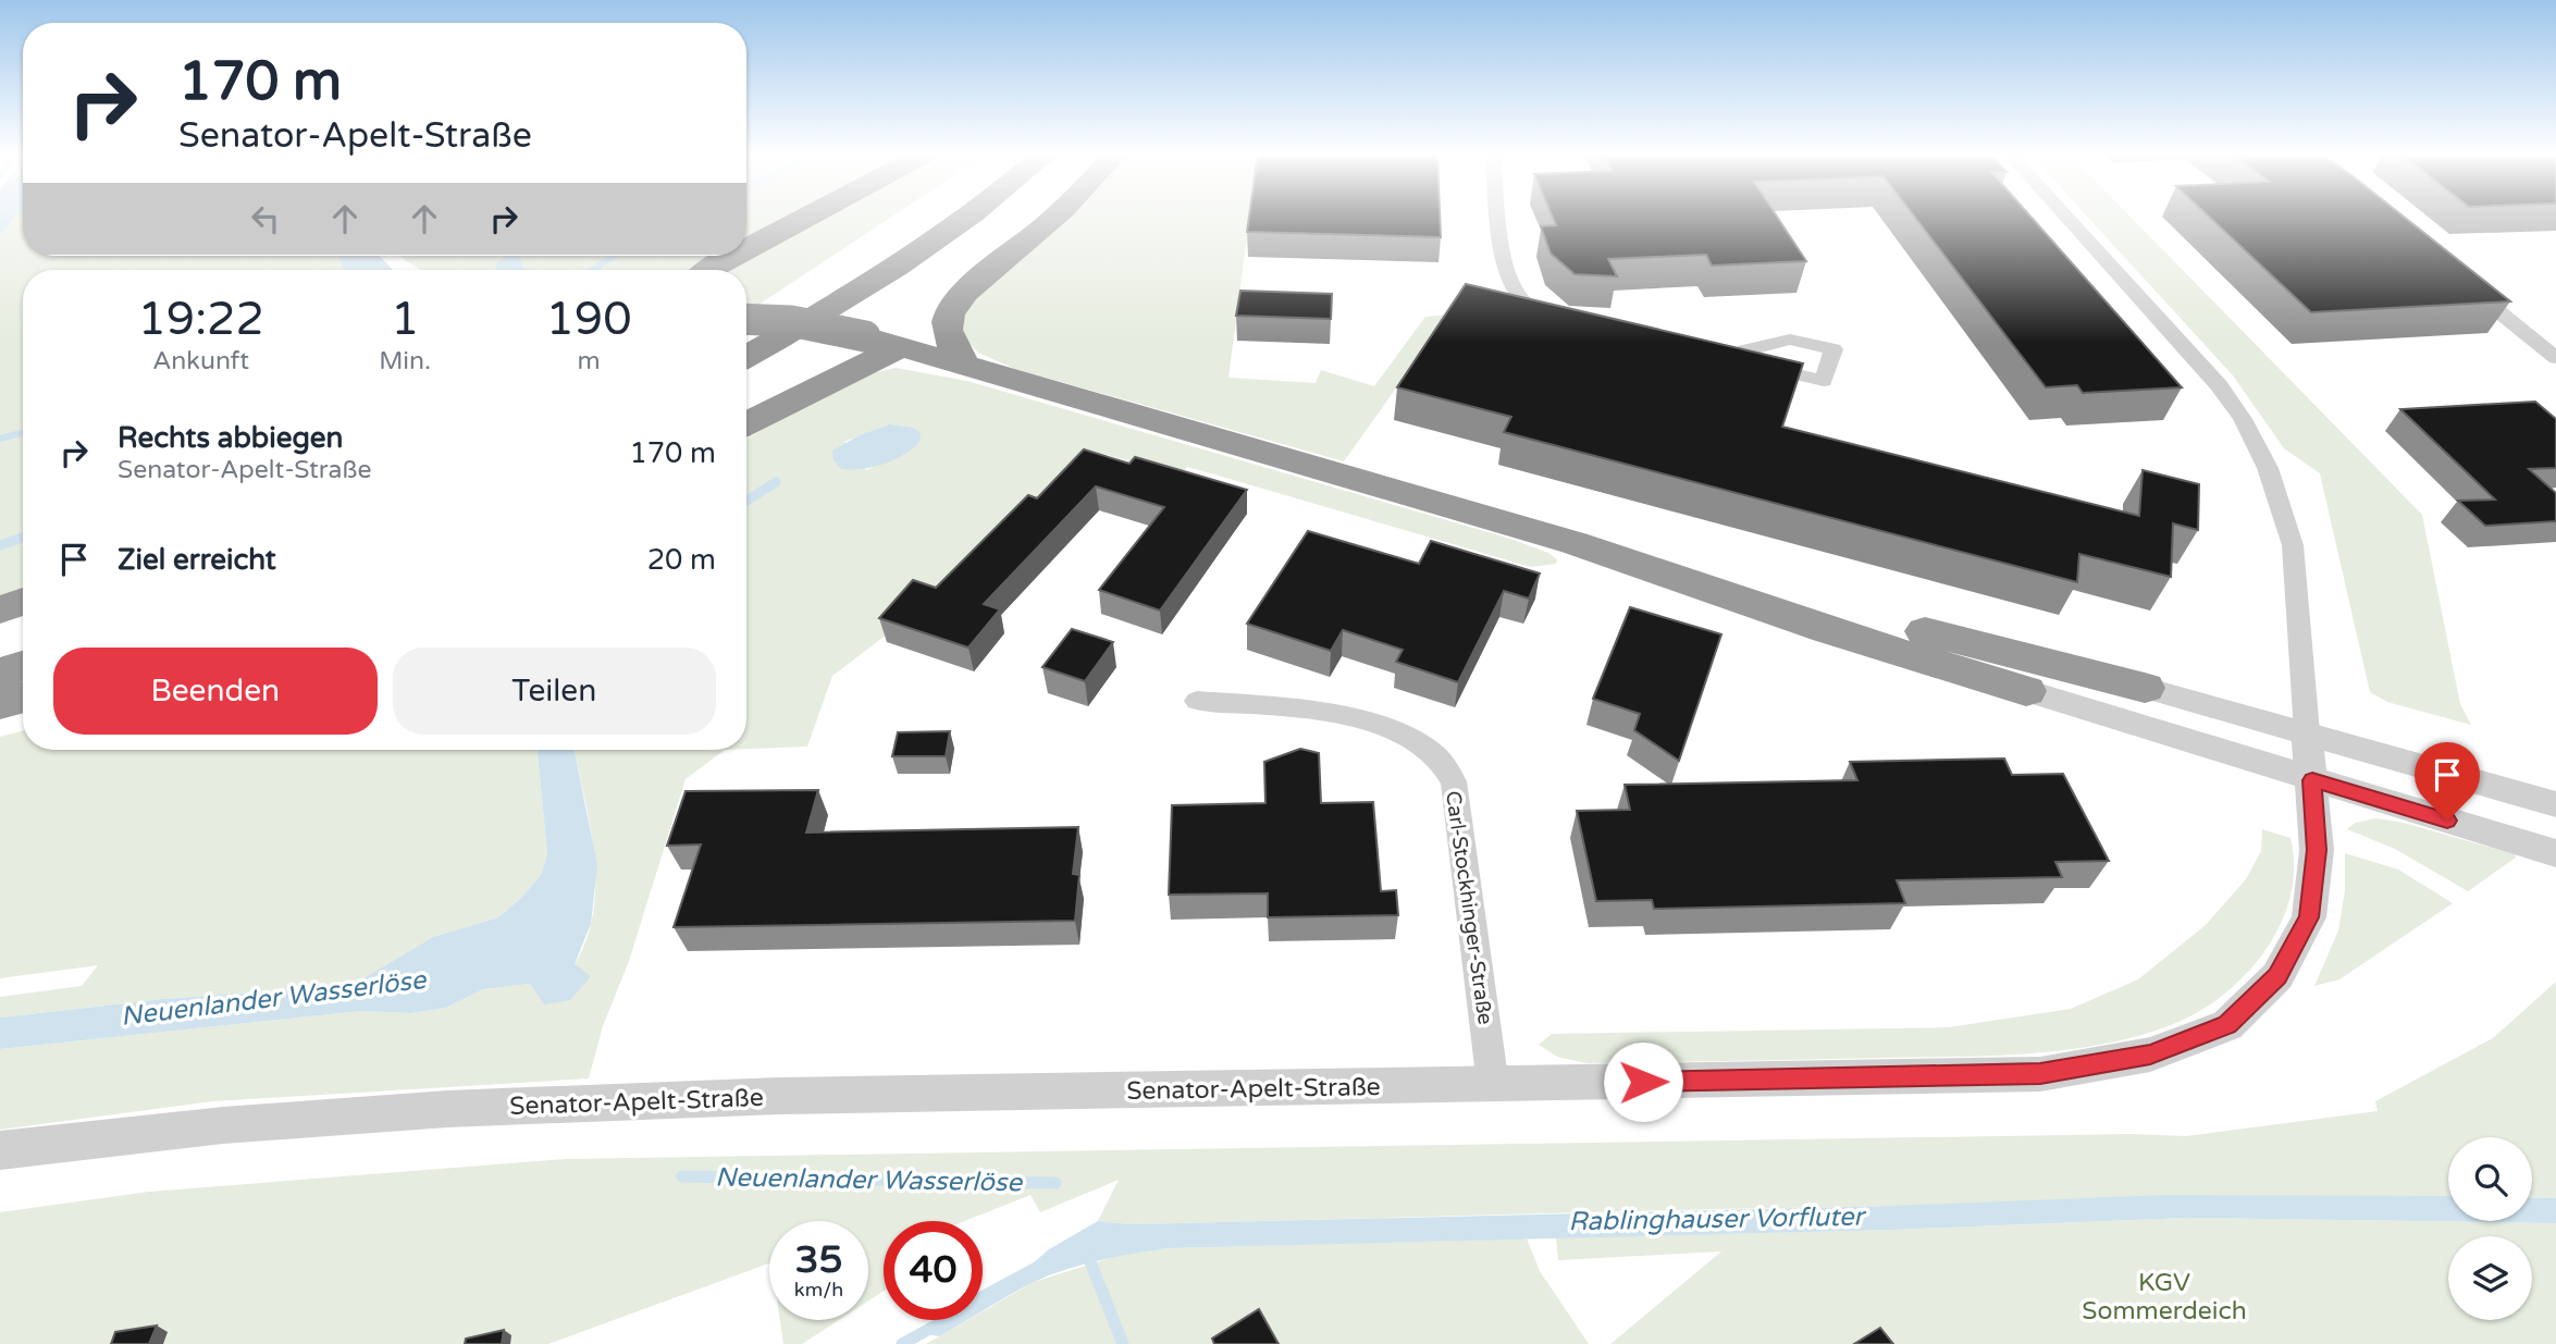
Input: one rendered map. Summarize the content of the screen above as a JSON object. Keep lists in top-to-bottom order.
{
  "streets": {
    "street": ["Carl-Stockhinger-Straße", "Senator-Apelt-Straße"]
  },
  "crossings": [
    ["Carl-Stockhinger-Straße", "Senator-Apelt-Straße"]
  ],
  "water": ["Neuenlander Wasserlöse", "Rablinghauser Vorfluter"],
  "parks": ["KGV Sommerdeich"],
  "page": {
    "turn": ["170 m", "Senator-Apelt-Straße"],
    "eta": [
      "19:22",
      "Ankunft",
      "1",
      "Min.",
      "190",
      "m"
    ],
    "list": [
      {
        "name": "Rechts abbiegen",
        "note": "Senator-Apelt-Straße",
        "value": "170 m"
      },
      {
        "name": "Ziel erreicht",
        "value": "20 m"
      }
    ],
    "buttons": ["Beenden", "Teilen"],
    "speed": "35 km/h",
    "limit": "40"
  }
}
